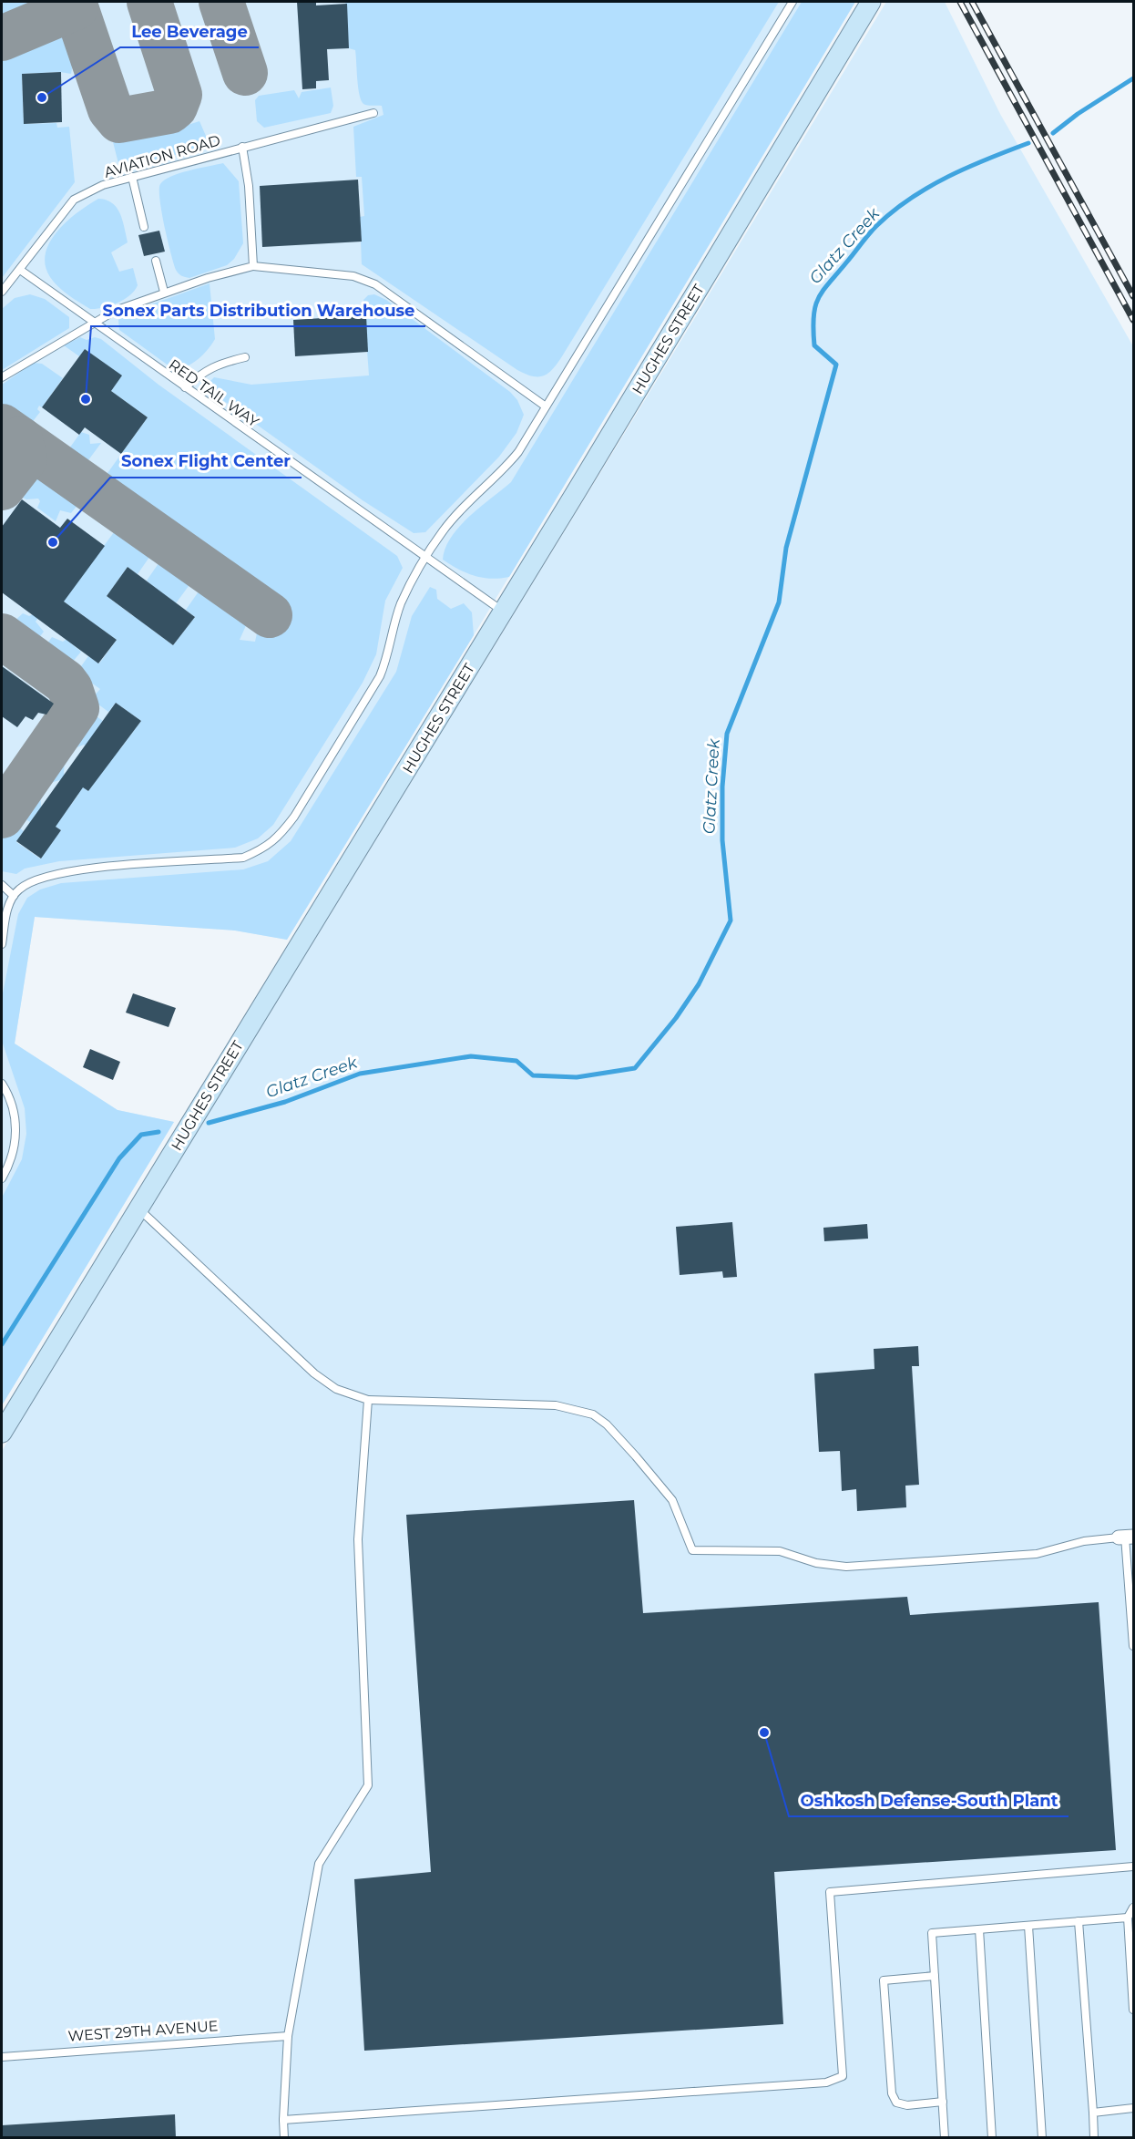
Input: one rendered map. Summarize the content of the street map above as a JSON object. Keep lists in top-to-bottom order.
{
  "streets": {
    "street": ["HUGHES STREET"],
    "lane": ["AVIATION ROAD", "RED TAIL WAY", "WEST 29TH AVENUE"]
  },
  "crossings": [
    ["AVIATION ROAD", "RED TAIL WAY"],
    ["HUGHES STREET", "RED TAIL WAY"]
  ],
  "water": ["Glatz Creek"],
  "places": [
    "Lee Beverage",
    "Sonex Parts Distribution Warehouse",
    "Sonex Flight Center",
    "Oshkosh Defense-South Plant"
  ]
}
